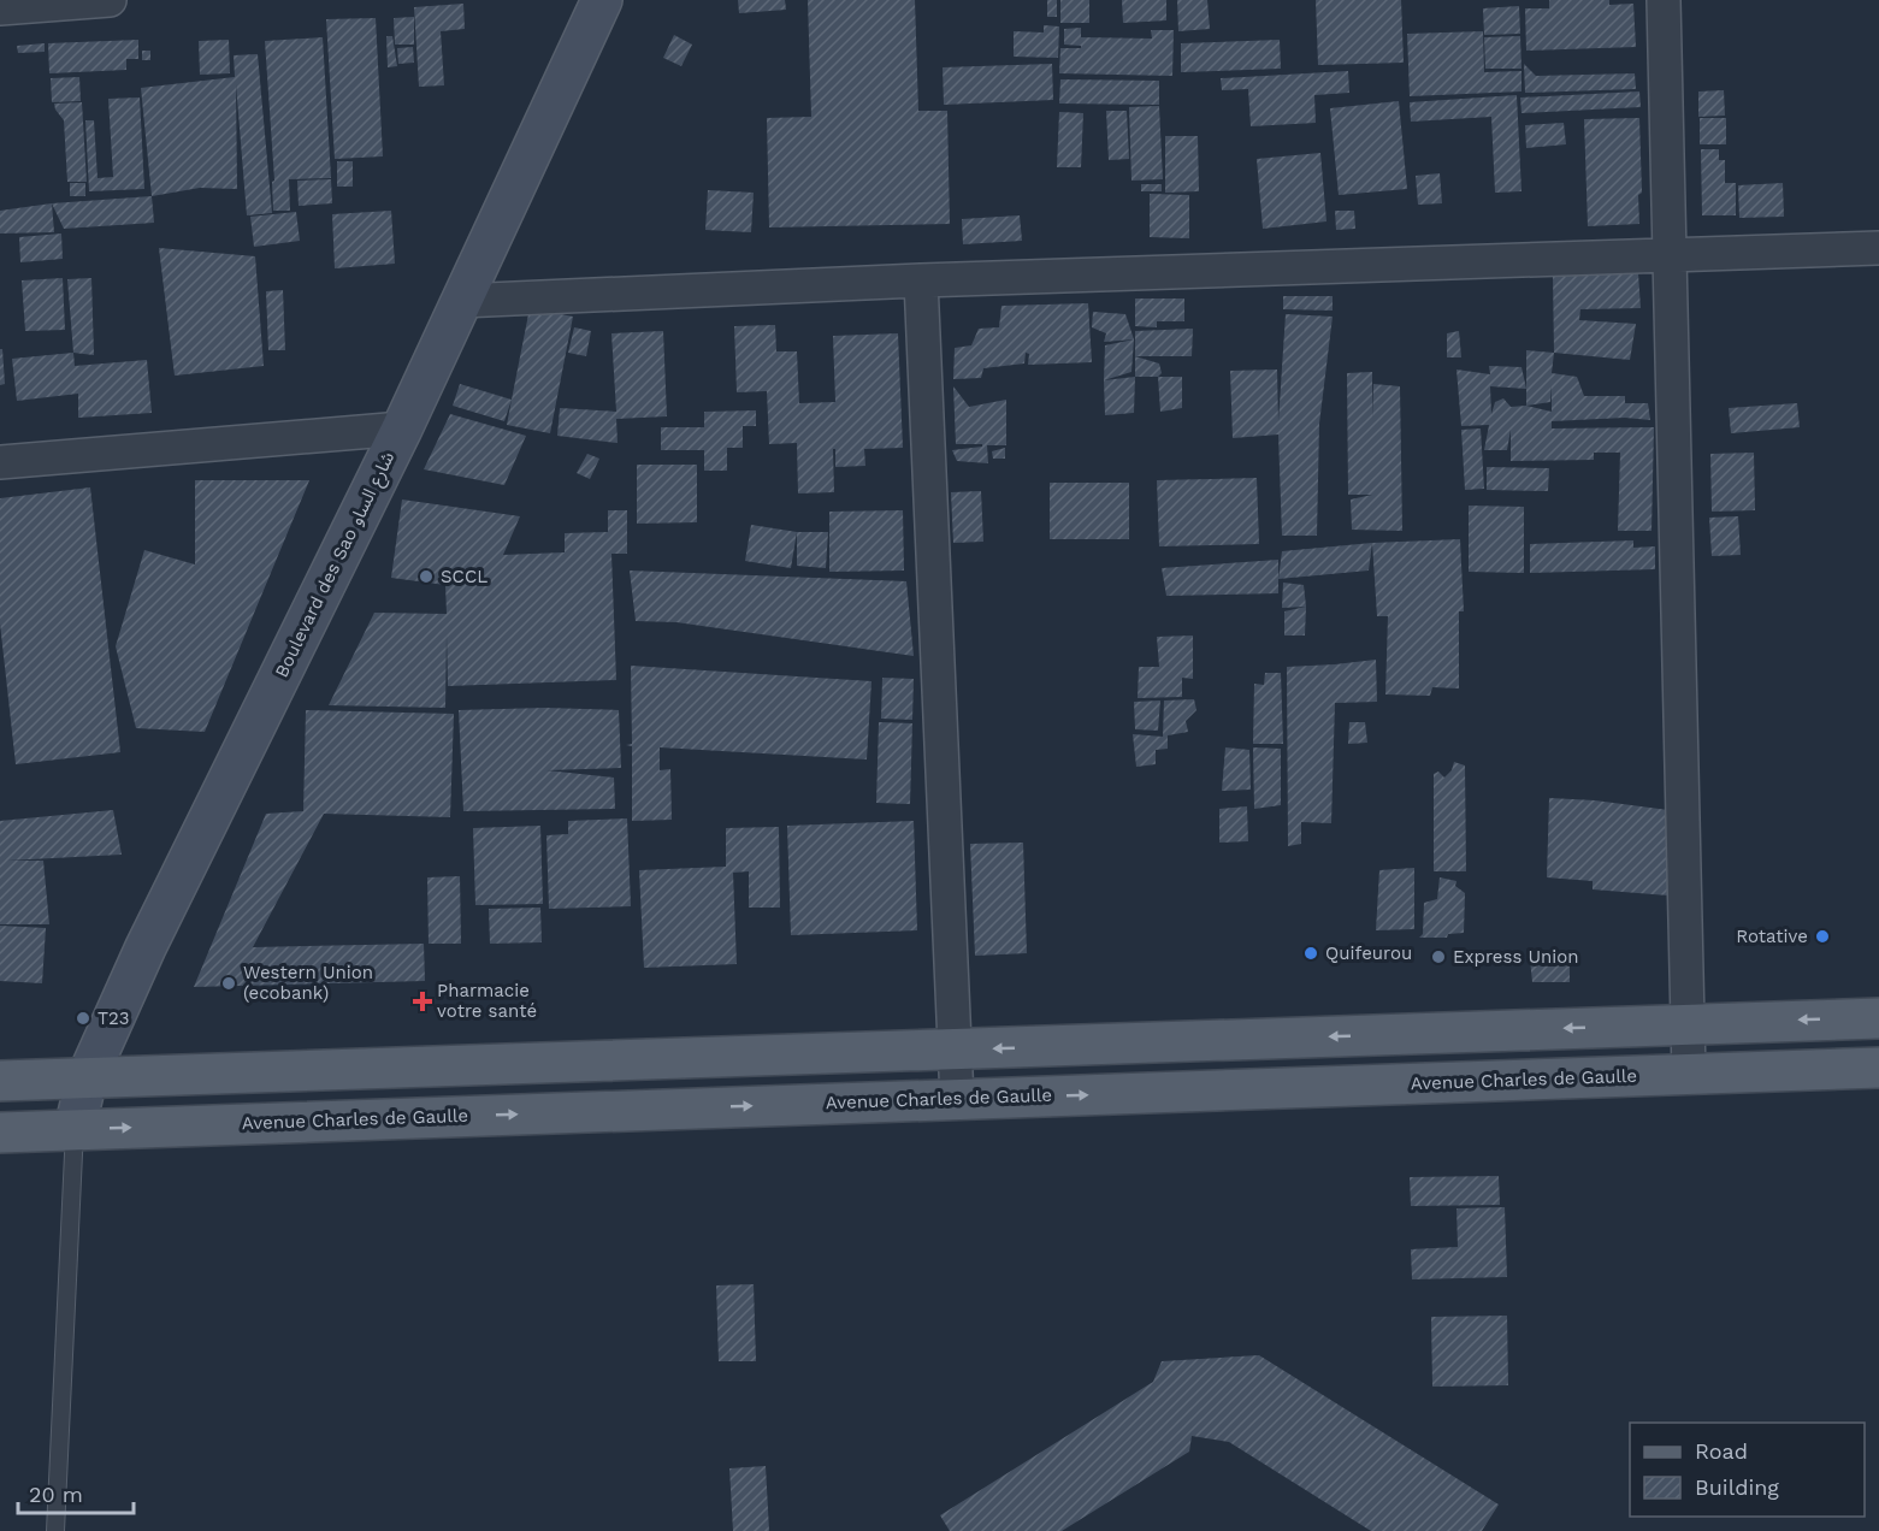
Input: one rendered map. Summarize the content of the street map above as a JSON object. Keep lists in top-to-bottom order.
{
  "streets": {
    "main road": ["Avenue Charles de Gaulle"],
    "street": ["Boulevard des Sao شارع الساو"]
  },
  "crossings": [
    ["Boulevard des Sao شارع الساو", "Avenue Charles de Gaulle"]
  ],
  "places": {
    "other": [
      "SCCL",
      "Rotative",
      "Quifeurou",
      "Express Union",
      "Western Union (ecobank)",
      "T23"
    ],
    "health": ["Pharmacie votre santé"]
  },
  "legend": ["Road", "Building"],
  "scale_bar": "20 m"
}
